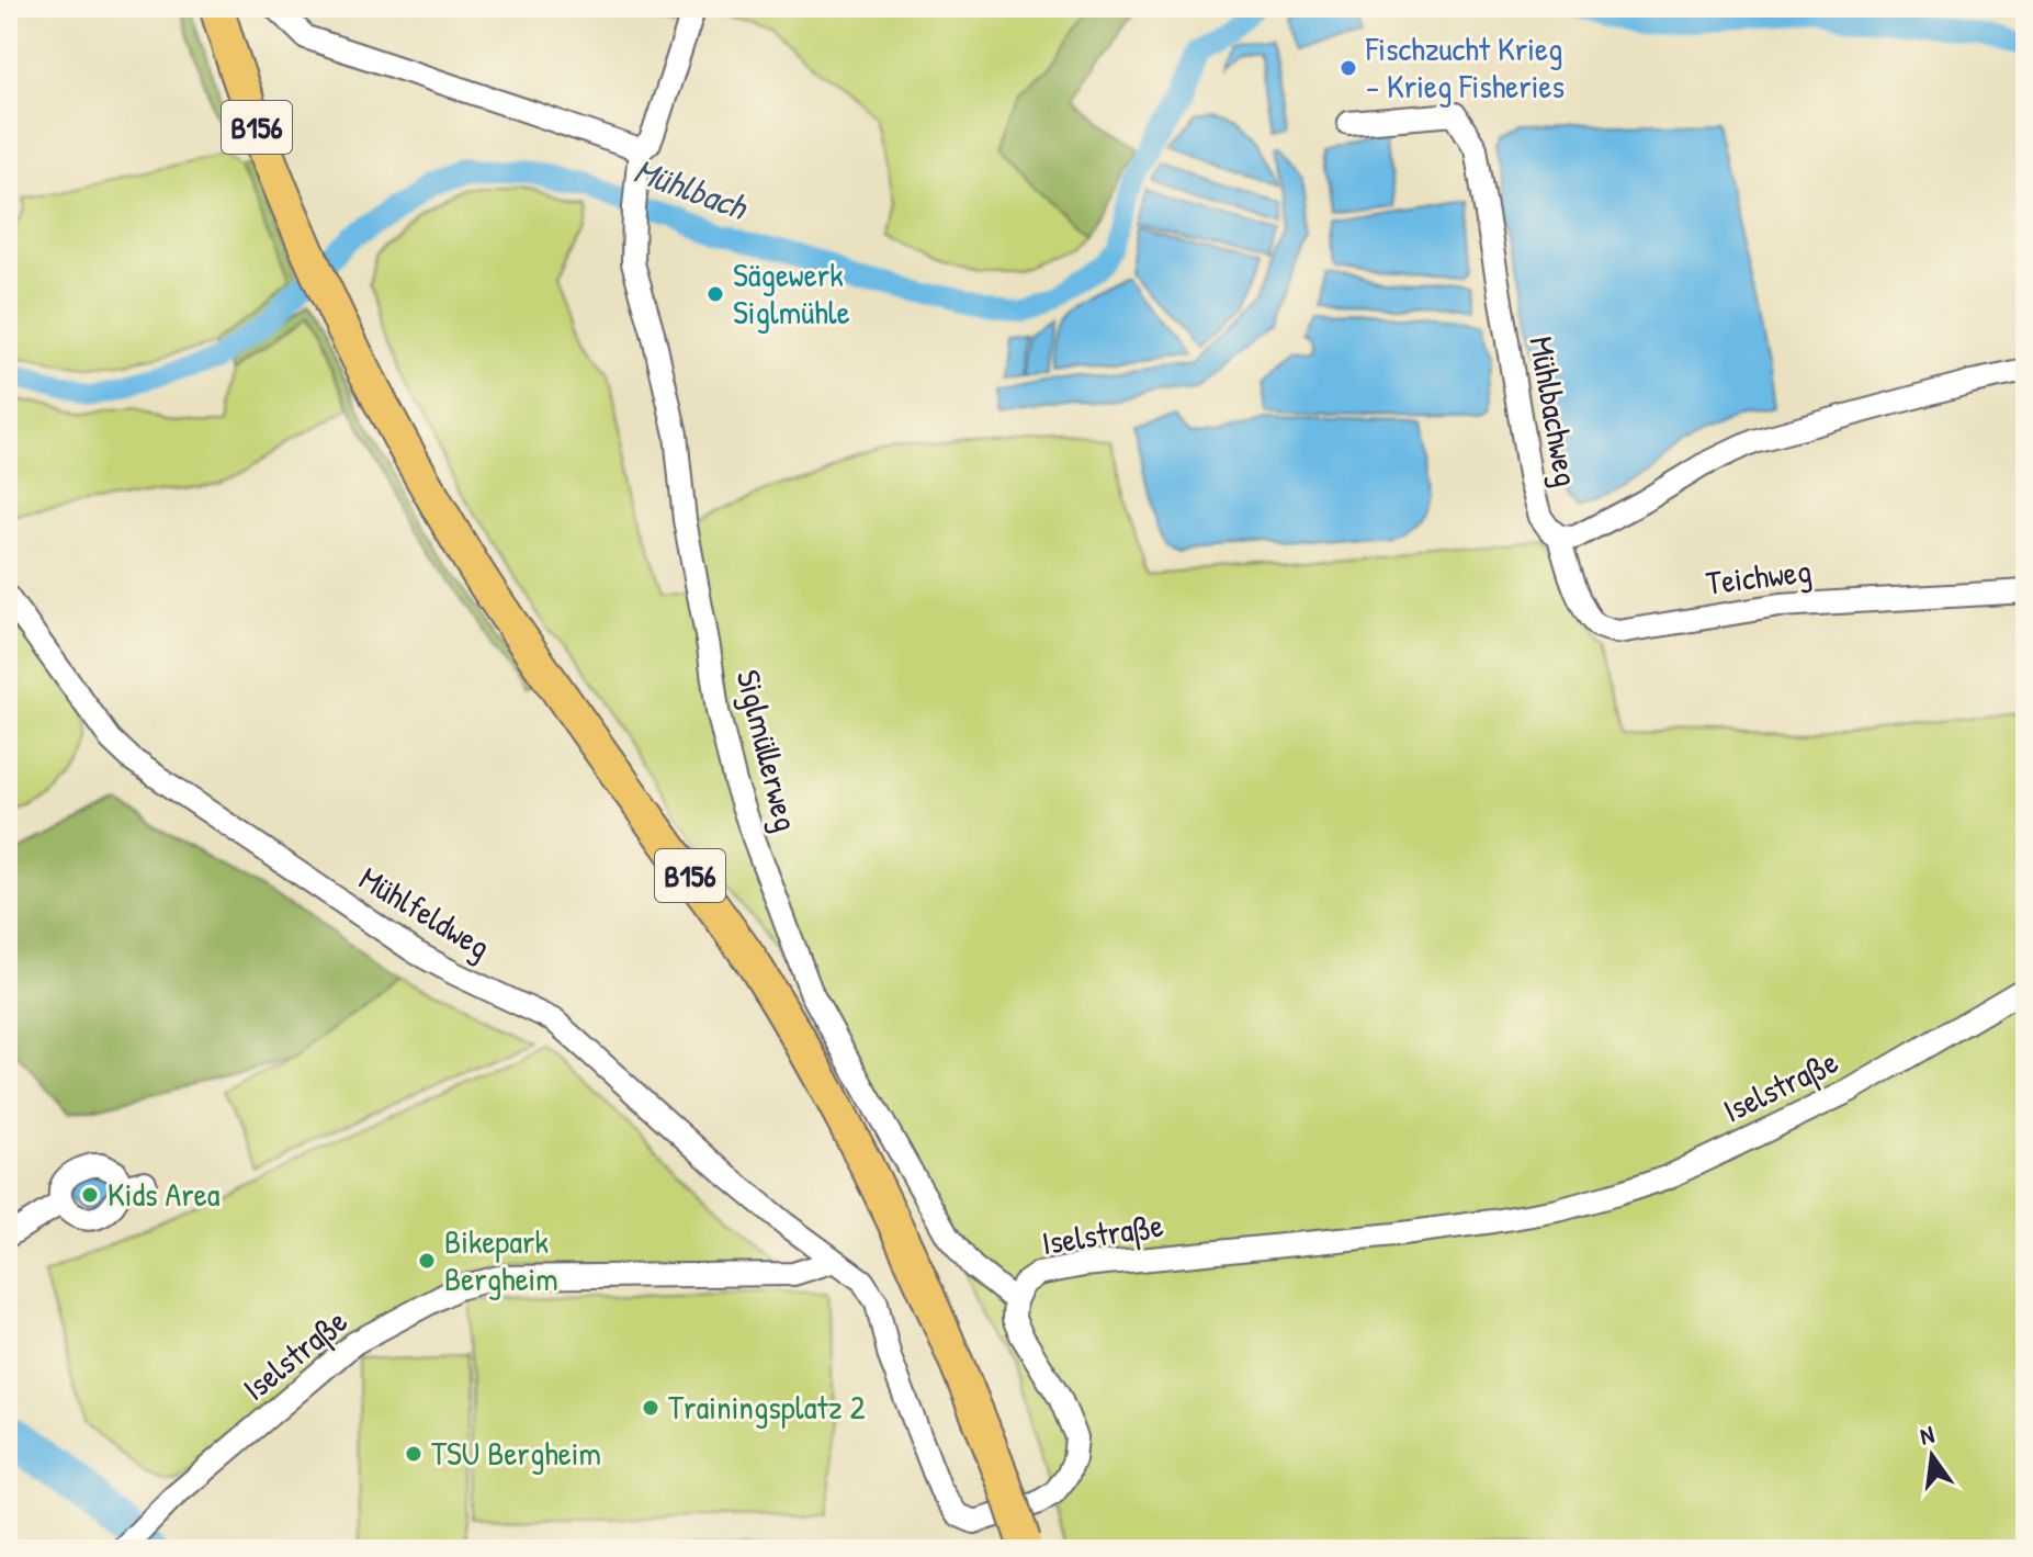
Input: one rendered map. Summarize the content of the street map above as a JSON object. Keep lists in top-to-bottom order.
{
  "streets": {
    "main road": ["B156"],
    "street": [
      "Mühlbachweg",
      "Teichweg",
      "Siglmüllerweg",
      "Mühlfeldweg",
      "Iselstraße"
    ]
  },
  "crossings": [
    ["Mühlbachweg", "Teichweg"],
    ["Siglmüllerweg", "Iselstraße"],
    ["Mühlfeldweg", "Iselstraße"]
  ],
  "water": ["Mühlbach"],
  "places": [
    "Fischzucht Krieg - Krieg Fisheries",
    "Sägewerk Siglmühle",
    "Kids Area",
    "Bikepark Bergheim",
    "Trainingsplatz 2",
    "TSU Bergheim"
  ],
  "north": "top"
}
